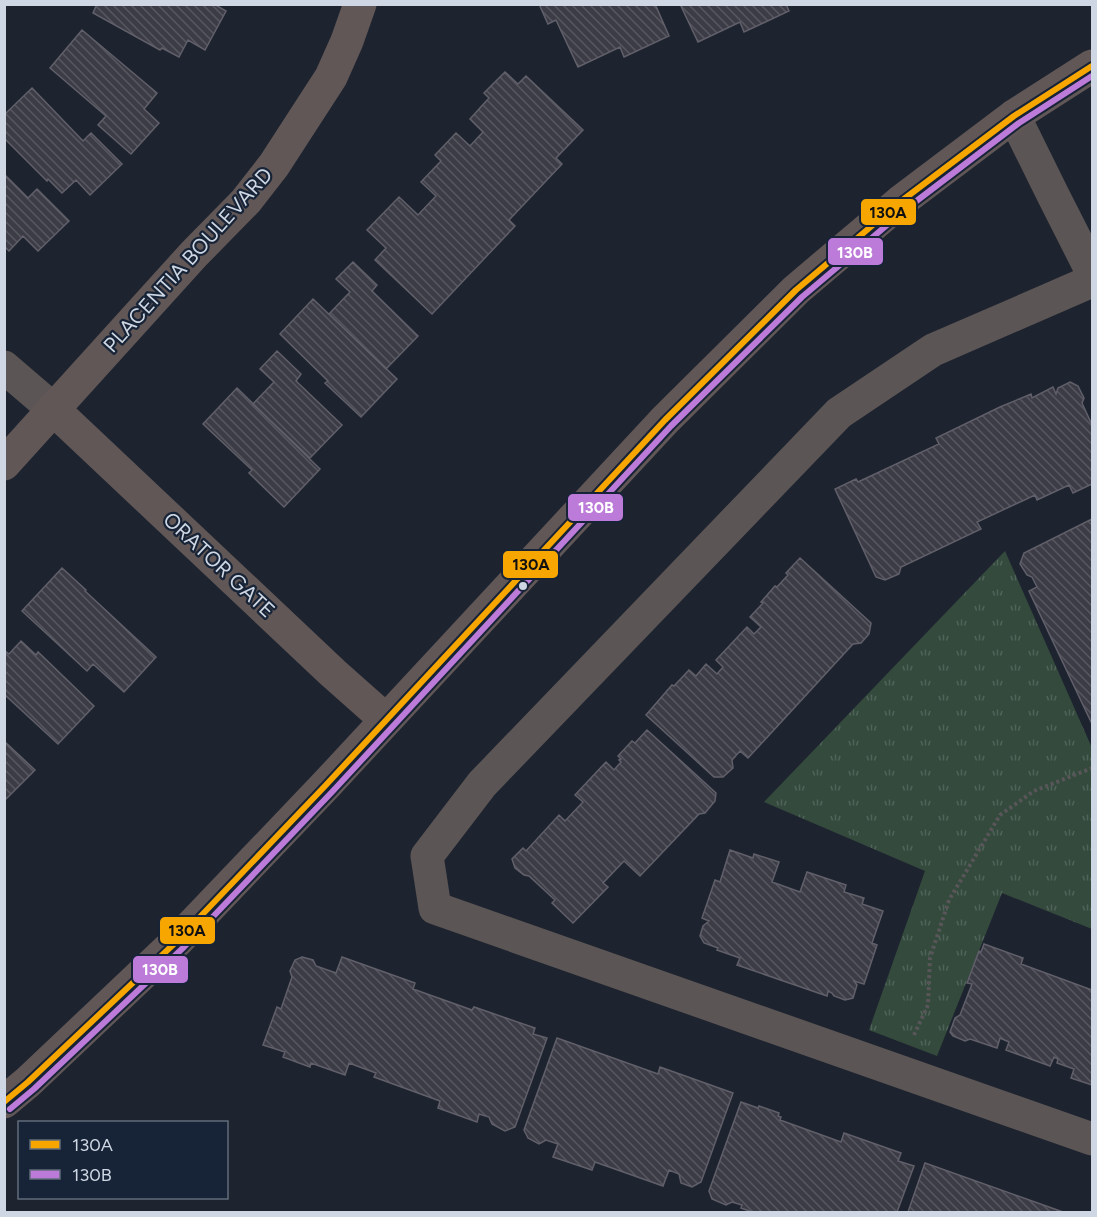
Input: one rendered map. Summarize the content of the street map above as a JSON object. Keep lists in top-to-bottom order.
{
  "streets": {
    "main road": ["PLACENTIA BOULEVARD", "ORATOR GATE"]
  },
  "crossings": [
    ["PLACENTIA BOULEVARD", "ORATOR GATE"]
  ],
  "lines": ["transit line 130A", "transit line 130B"],
  "legend": ["130A", "130B"]
}
